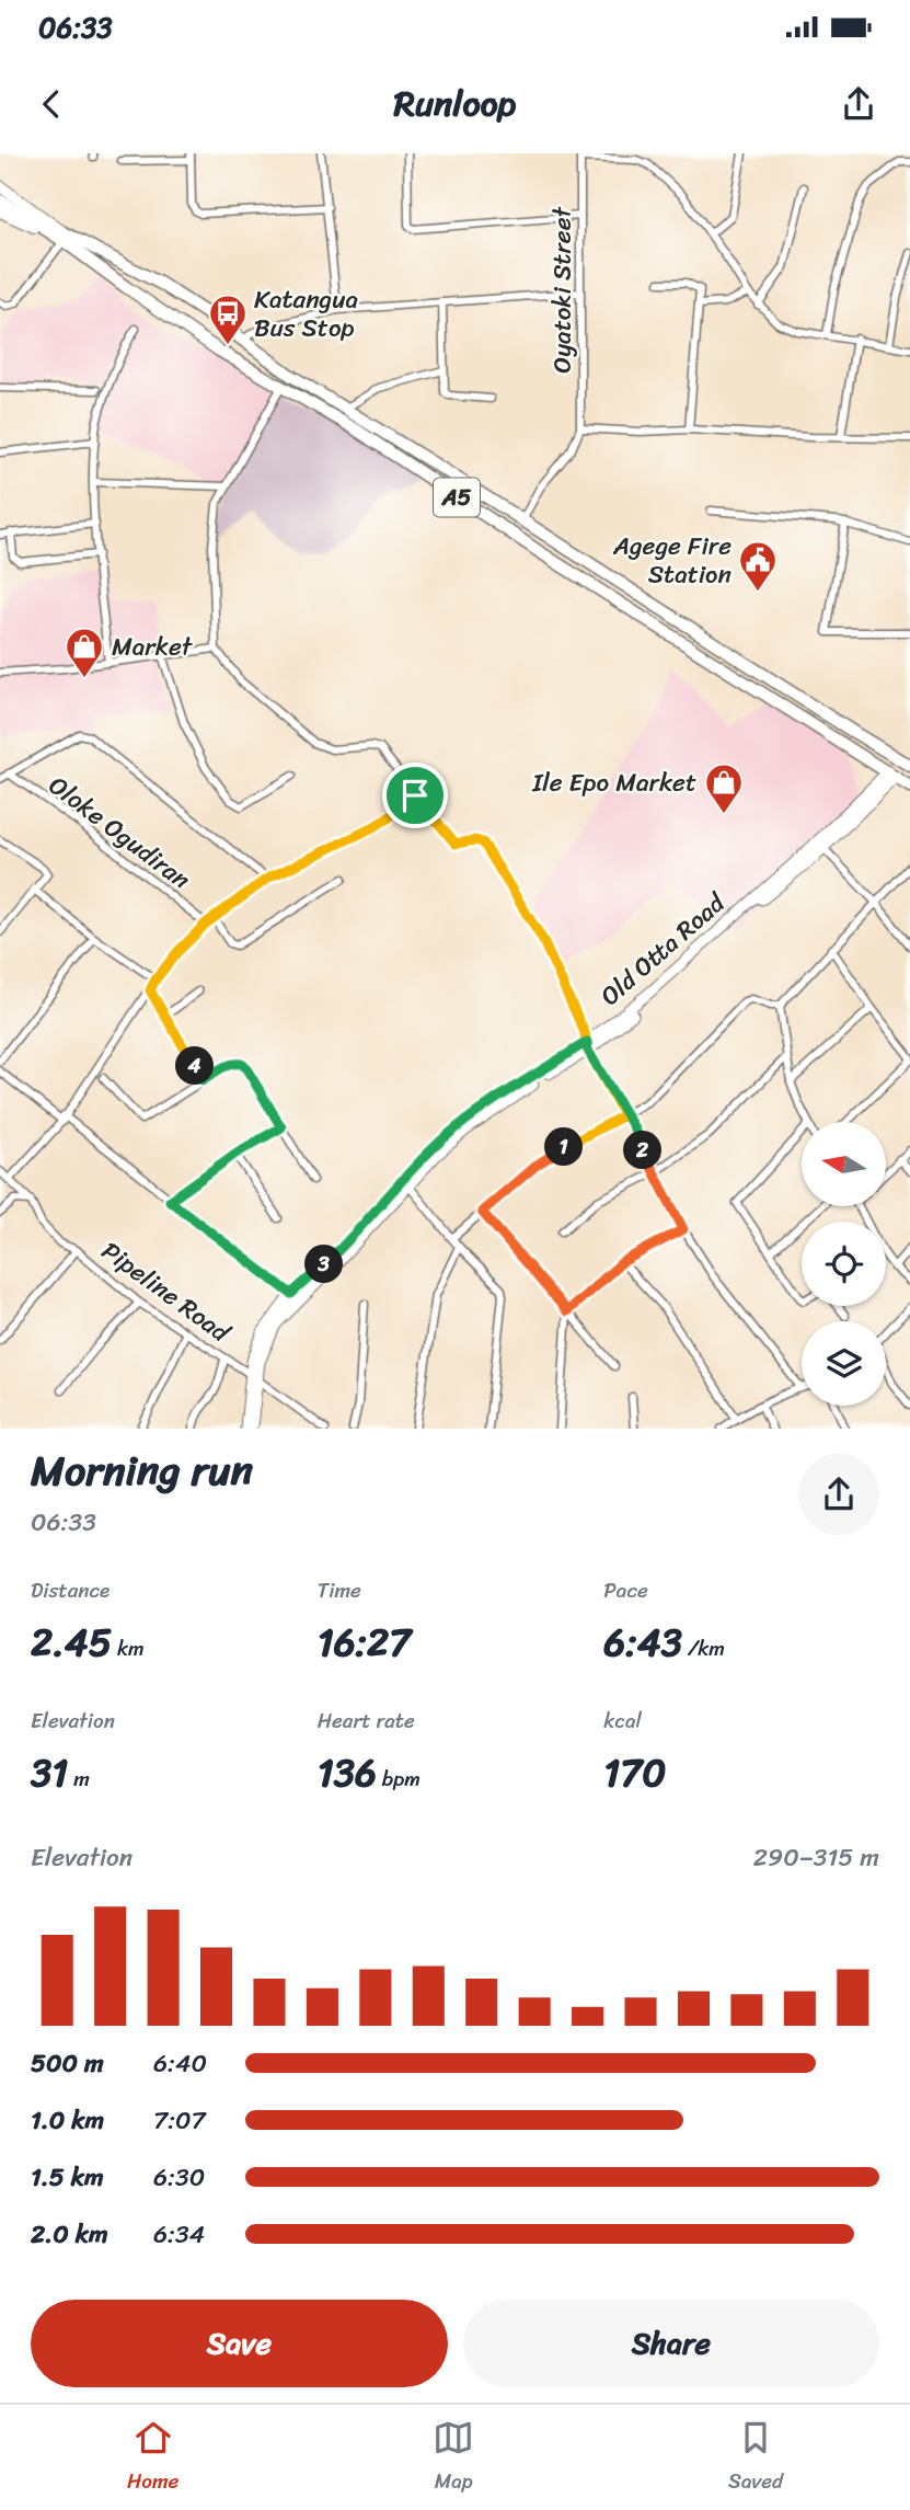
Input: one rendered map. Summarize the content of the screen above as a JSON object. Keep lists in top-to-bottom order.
{
  "streets": {
    "highway": ["A5"],
    "main road": ["Old Otta Road"],
    "street": ["Oyatoki Street", "Oloke Ogudiran", "Pipeline Road"]
  },
  "crossings": [
    ["A5", "Old Otta Road"],
    ["Old Otta Road", "Pipeline Road"]
  ],
  "places": {
    "bus stop": ["Katangua Bus Stop"],
    "public building": ["Agege Fire Station"],
    "shop": ["Market", "Ile Epo Market"]
  },
  "north": "left",
  "page": {
    "status": "06:33",
    "header": "Runloop",
    "pins": [
      "4",
      "1",
      "2",
      "3"
    ],
    "heading": ["Morning run", "06:33"],
    "stats": [
      ["Distance", "2.45 km"],
      ["Time", "16:27"],
      ["Pace", "6:43 /km"],
      ["Elevation", "31 m"],
      ["Heart rate", "136 bpm"],
      ["kcal", "170"]
    ],
    "chart": ["Elevation", "290–315 m"],
    "list": [
      {
        "name": "500 m",
        "note": "6:40"
      },
      {
        "name": "1.0 km",
        "note": "7:07"
      },
      {
        "name": "1.5 km",
        "note": "6:30"
      },
      {
        "name": "2.0 km",
        "note": "6:34"
      }
    ],
    "buttons": ["Save", "Share"],
    "tabs": ["Home", "Map", "Saved"]
  }
}
